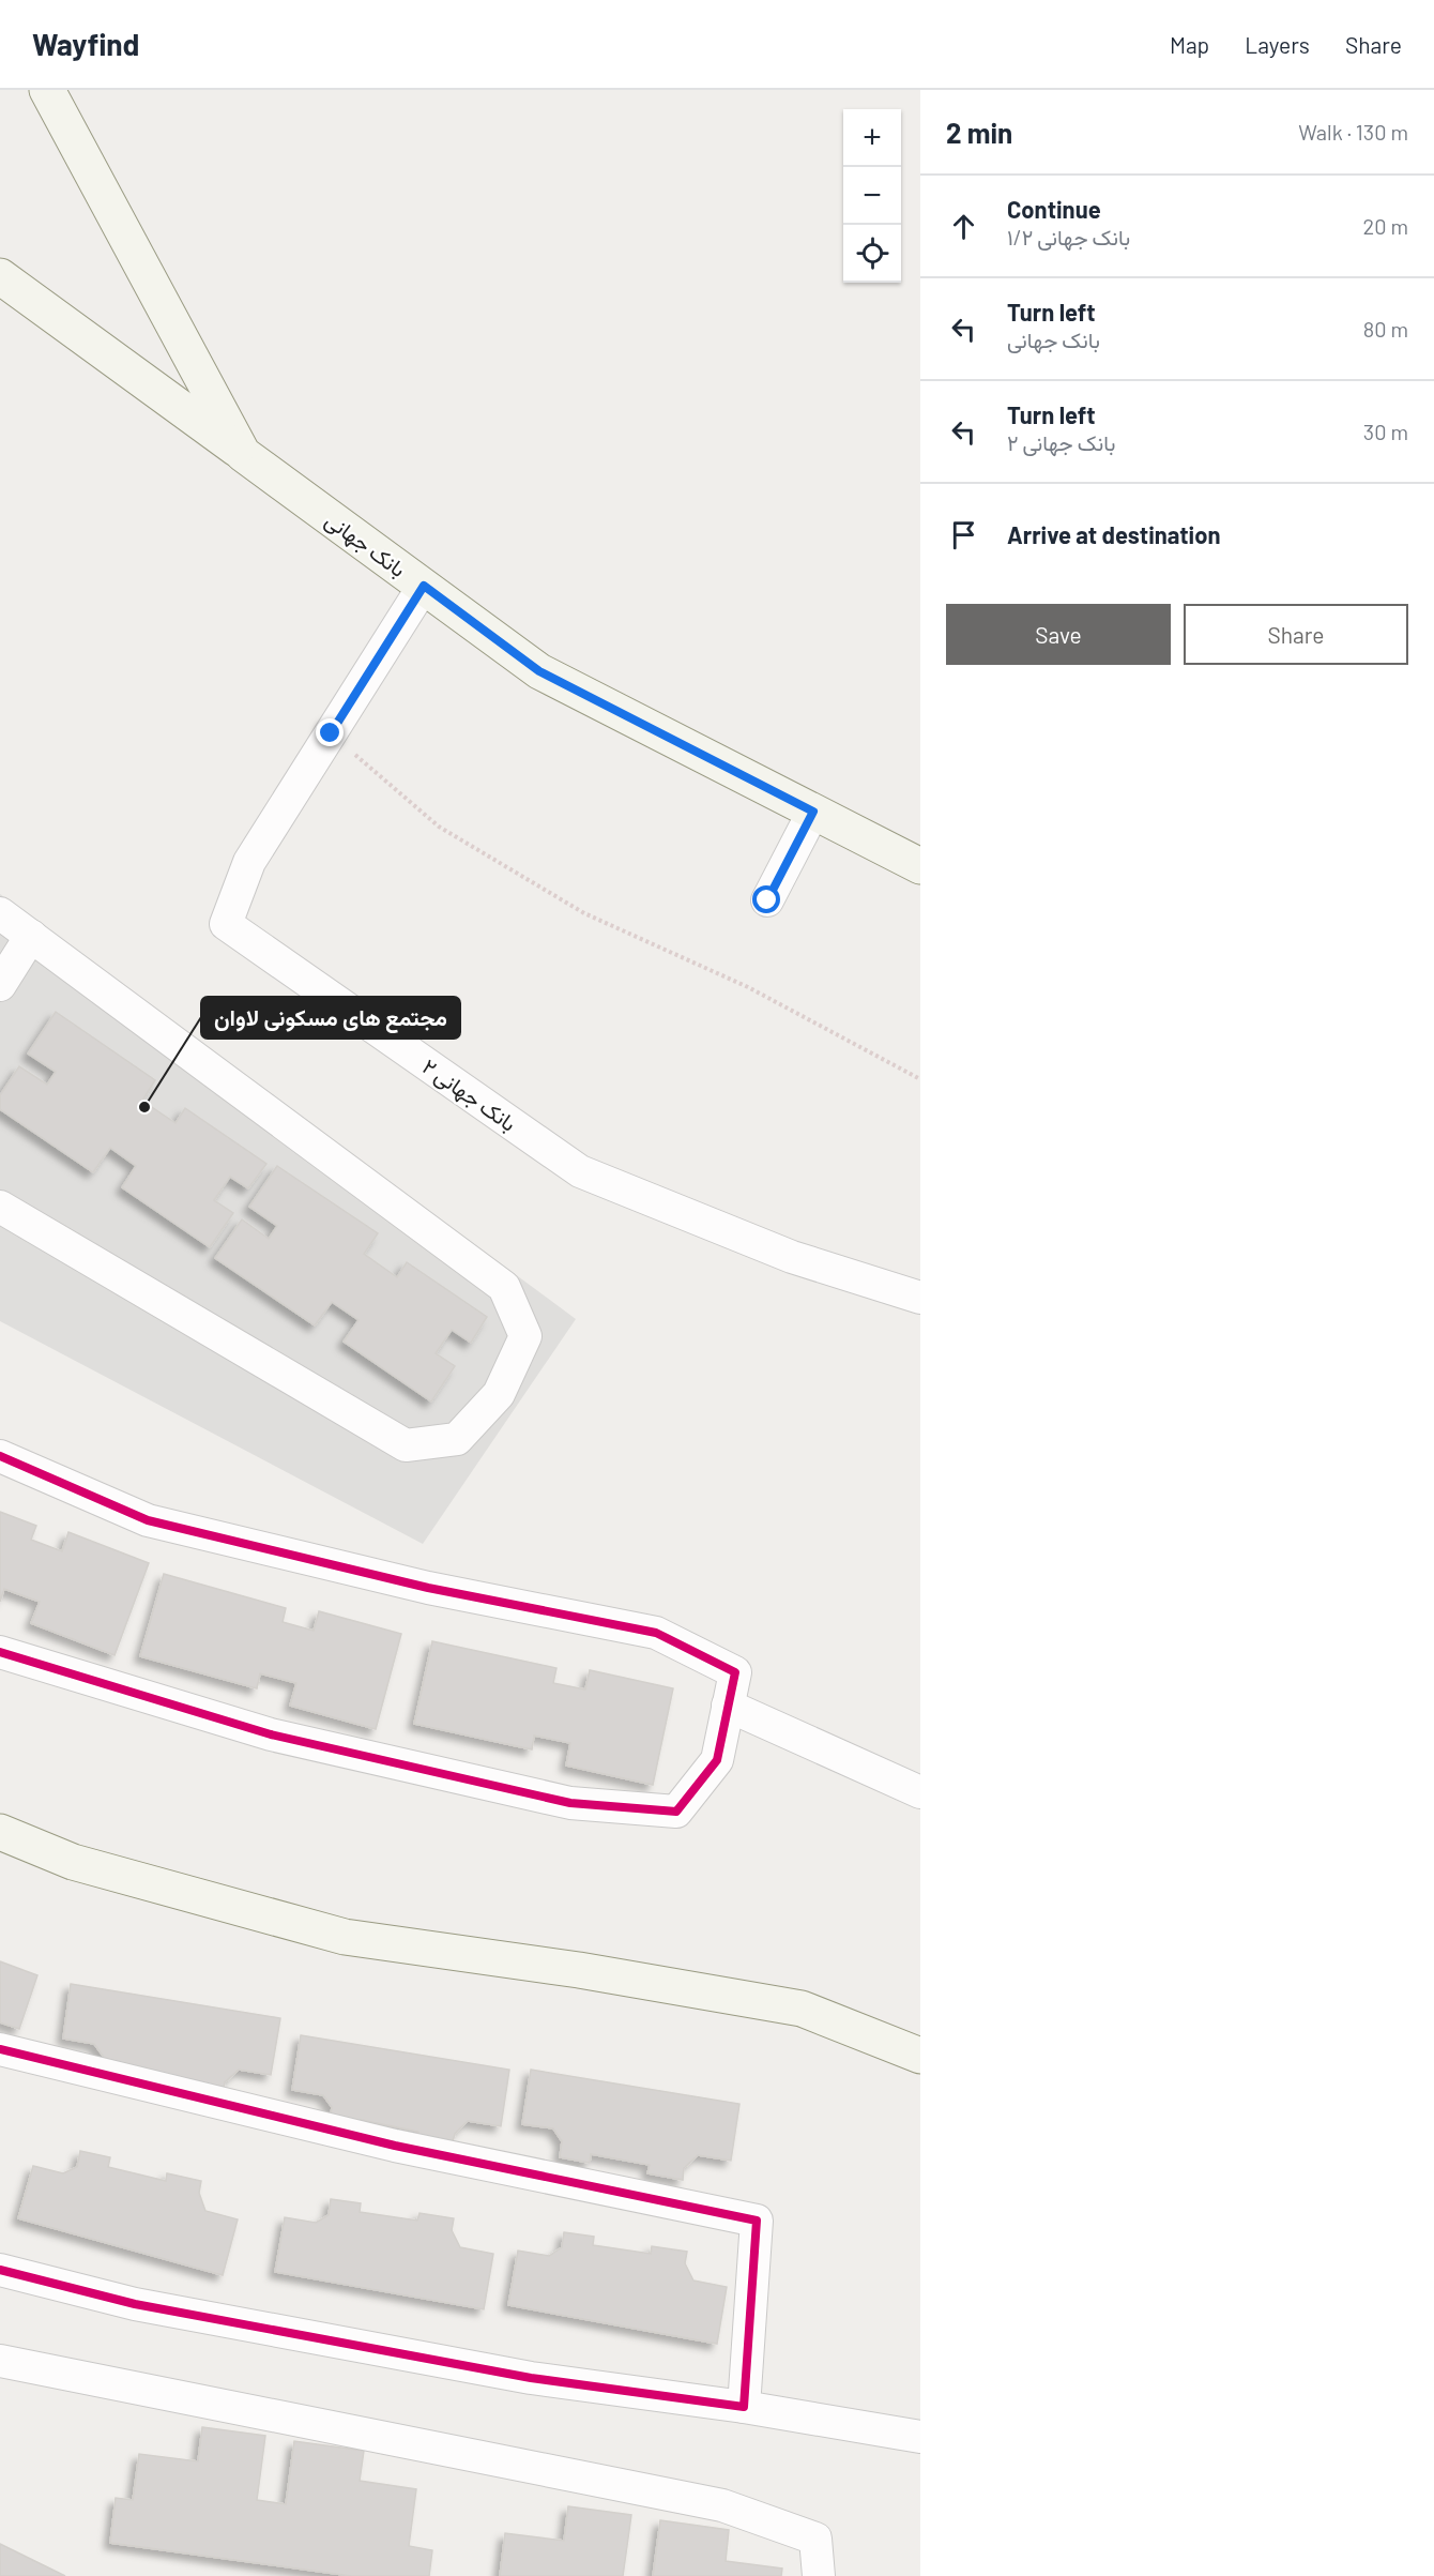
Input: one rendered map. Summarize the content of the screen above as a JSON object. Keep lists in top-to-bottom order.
{
  "streets": {
    "street": ["بانک جهانی", "بانک جهانی ۲"]
  },
  "crossings": [
    ["بانک جهانی", "بانک جهانی ۲"]
  ],
  "places": ["مجتمع های مسکونی لاوان"],
  "page": {
    "header": "Wayfind",
    "nav": ["Map", "Layers", "Share"],
    "heading": ["2 min", "Walk · 130 m"],
    "map_buttons": ["+", "−"],
    "list": [
      ["Continue", "بانک جهانی ۱/۲", "20 m"],
      ["Turn left", "بانک جهانی", "80 m"],
      ["Turn left", "بانک جهانی ۲", "30 m"],
      "Arrive at destination"
    ],
    "buttons": ["Save", "Share"]
  }
}
